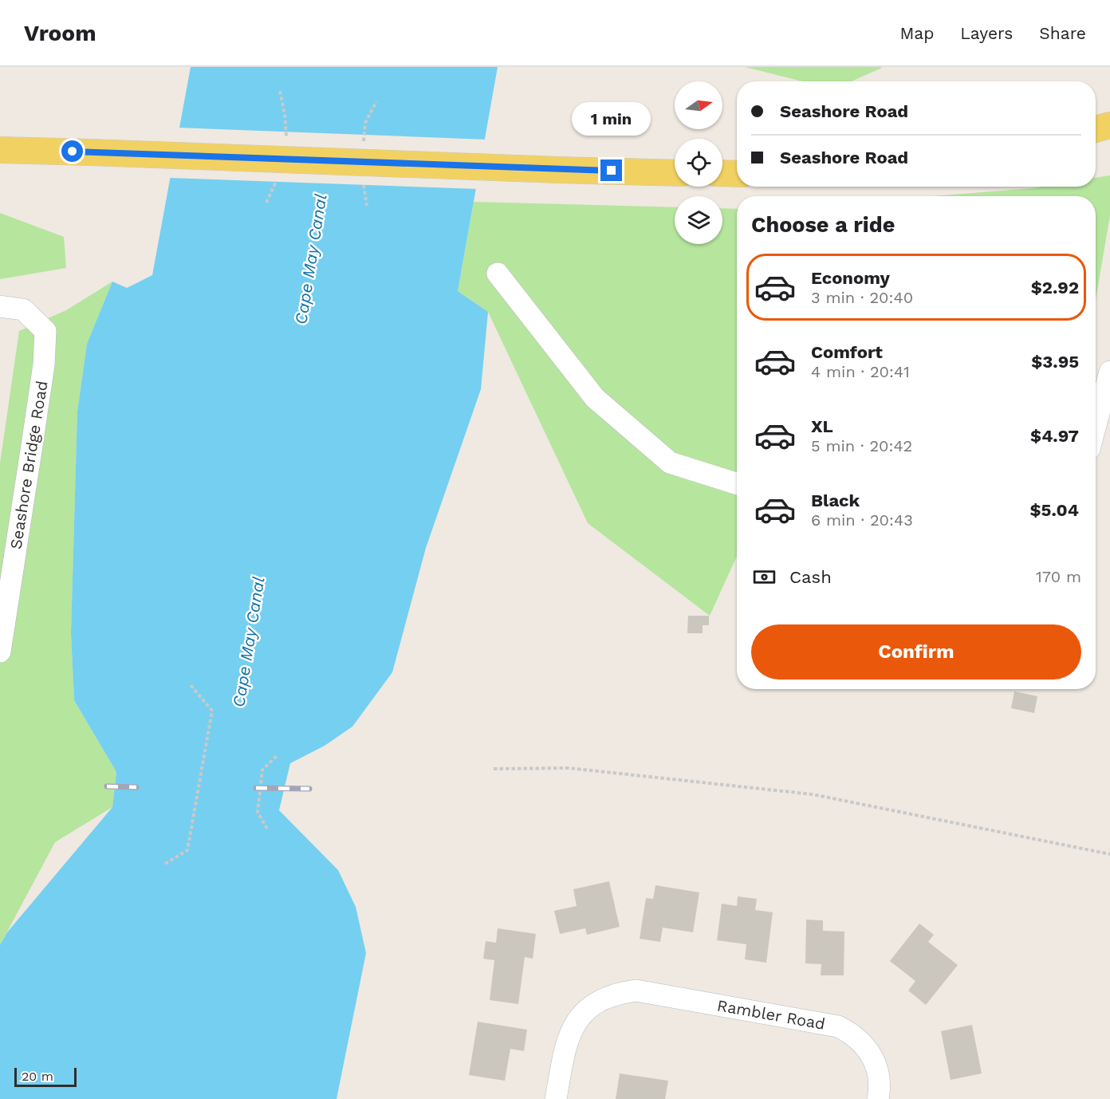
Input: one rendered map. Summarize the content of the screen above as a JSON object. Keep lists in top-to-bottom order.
{
  "streets": {
    "street": ["Seashore Bridge Road", "Rambler Road"]
  },
  "water": ["Cape May Canal"],
  "scale_bar": "20 m",
  "north": "right",
  "page": {
    "header": "Vroom",
    "nav": ["Map", "Layers", "Share"],
    "banner": ["Seashore Road", "Seashore Road"],
    "bubble": "1 min",
    "heading": "Choose a ride",
    "list": [
      {
        "name": "Economy",
        "note": "3 min · 20:40",
        "value": "$2.92"
      },
      {
        "name": "Comfort",
        "note": "4 min · 20:41",
        "value": "$3.95"
      },
      {
        "name": "XL",
        "note": "5 min · 20:42",
        "value": "$4.97"
      },
      {
        "name": "Black",
        "note": "6 min · 20:43",
        "value": "$5.04"
      }
    ],
    "pay": ["Cash", "170 m"],
    "buttons": "Confirm",
    "scale": "20 m"
  }
}
